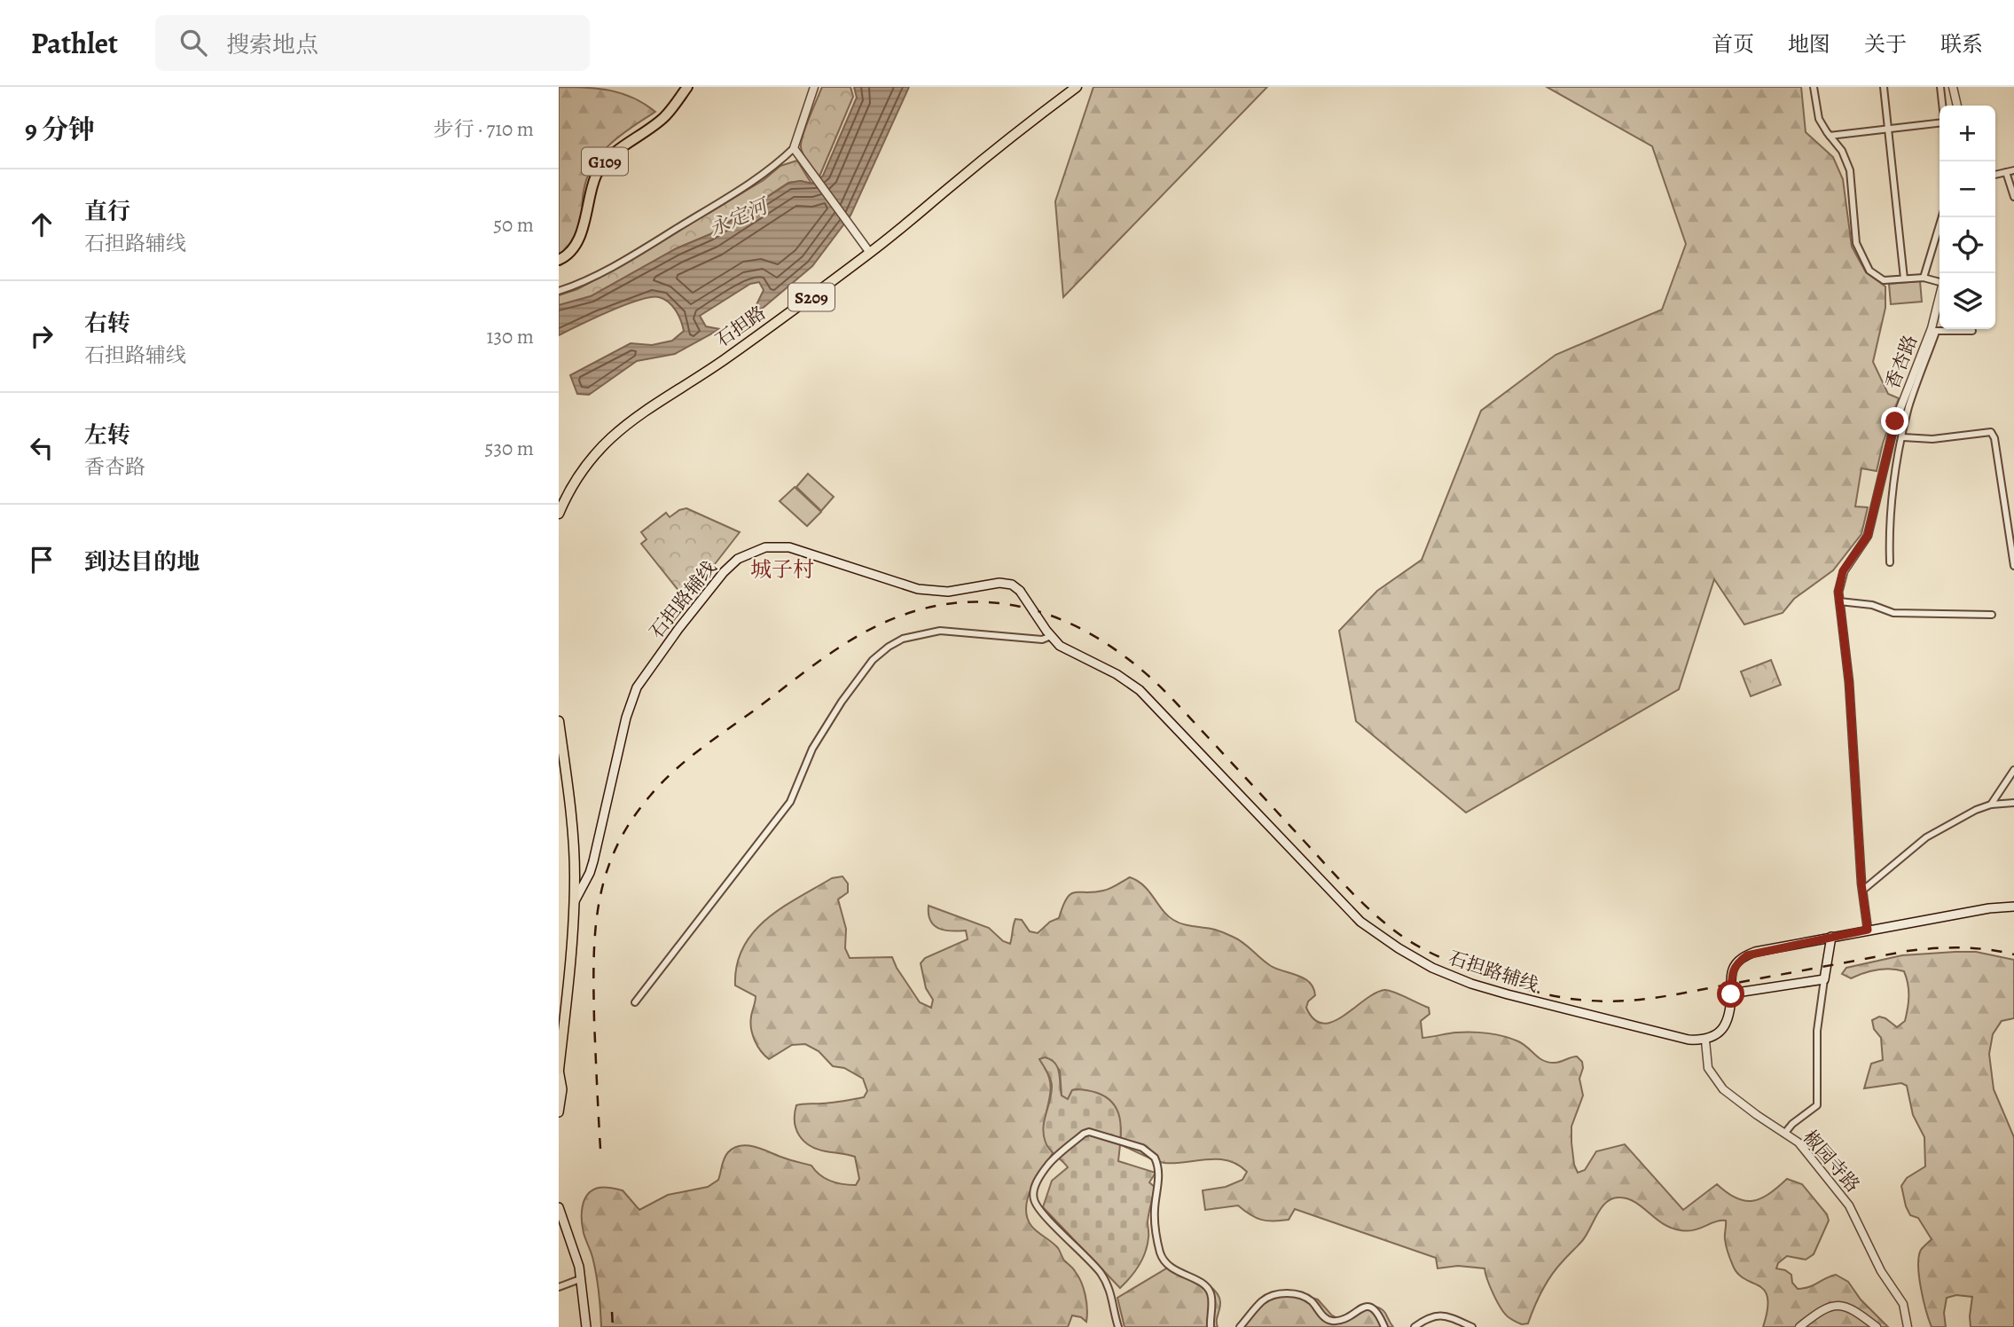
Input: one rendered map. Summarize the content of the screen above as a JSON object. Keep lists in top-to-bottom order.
{
  "streets": {
    "highway": ["G109"],
    "main road": ["S209", "石担路", "石担路辅线"],
    "street": ["香杏路", "椒园寺路"]
  },
  "crossings": [
    ["石担路辅线", "椒园寺路"]
  ],
  "districts": ["城子村"],
  "water": ["永定河"],
  "page": {
    "header": "Pathlet",
    "search": "搜索地点",
    "nav": [
      "首页",
      "地图",
      "关于",
      "联系"
    ],
    "heading": ["9 分钟", "步行 · 710 m"],
    "map_buttons": ["+", "−"],
    "list": [
      ["直行", "石担路辅线", "50 m"],
      ["右转", "石担路辅线", "130 m"],
      ["左转", "香杏路", "530 m"],
      "到达目的地"
    ]
  }
}
